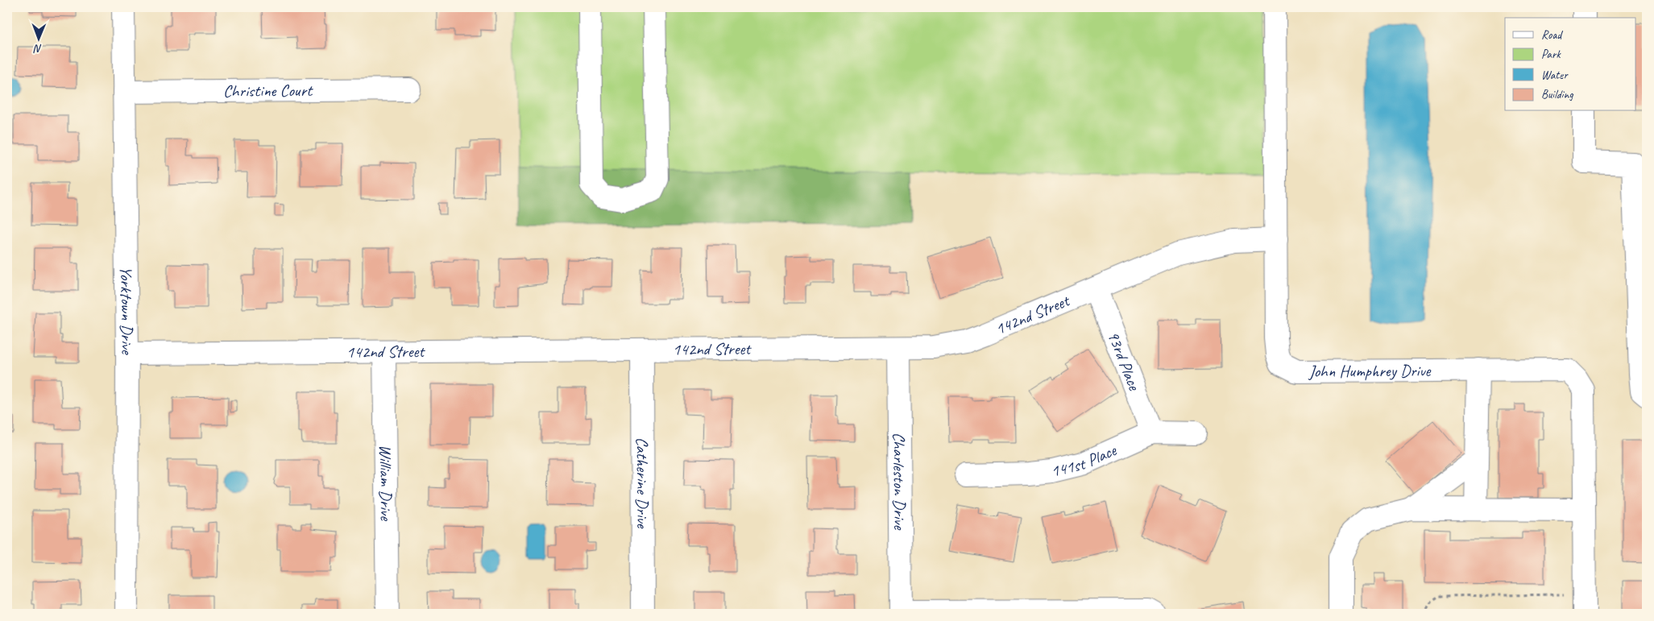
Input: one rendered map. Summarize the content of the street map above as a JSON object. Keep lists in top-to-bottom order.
{
  "streets": {
    "street": [
      "Christine Court",
      "Yorktown Drive",
      "142nd Street",
      "93rd Place",
      "John Humphrey Drive",
      "141st Place",
      "Charleston Drive",
      "Catherine Drive",
      "William Drive"
    ]
  },
  "crossings": [
    ["Christine Court", "Yorktown Drive"],
    ["Yorktown Drive", "142nd Street"],
    ["142nd Street", "93rd Place"],
    ["142nd Street", "John Humphrey Drive"],
    ["142nd Street", "Charleston Drive"],
    ["142nd Street", "Catherine Drive"],
    ["142nd Street", "William Drive"],
    ["93rd Place", "141st Place"]
  ],
  "legend": [
    "Road",
    "Park",
    "Water",
    "Building"
  ],
  "north": "bottom"
}
